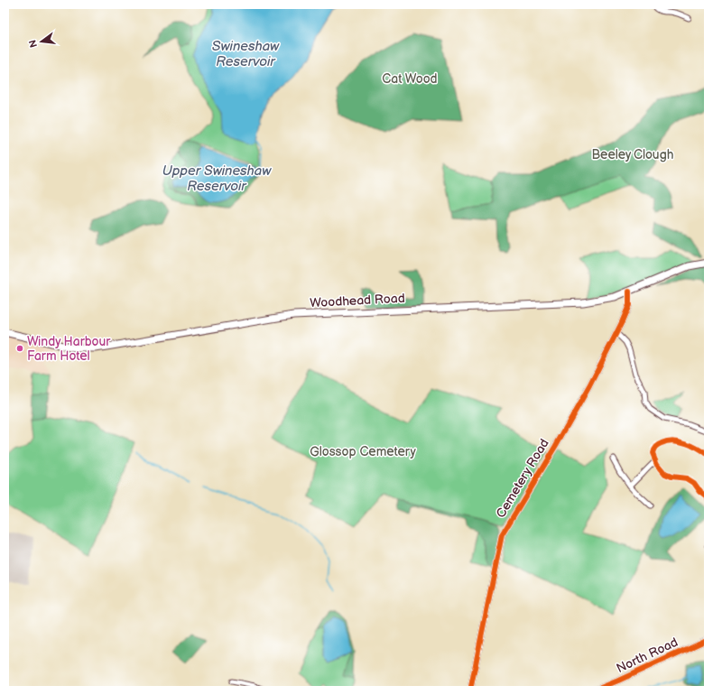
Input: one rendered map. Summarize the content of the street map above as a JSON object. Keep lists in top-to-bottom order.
{
  "streets": {
    "main road": ["Woodhead Road"],
    "street": ["Cemetery Road", "North Road"]
  },
  "crossings": [
    ["Woodhead Road", "Cemetery Road"]
  ],
  "water": ["Swineshaw Reservoir", "Upper Swineshaw Reservoir"],
  "parks": ["Cat Wood", "Beeley Clough", "Glossop Cemetery"],
  "places": ["Windy Harbour Farm Hotel"],
  "north": "left"
}
